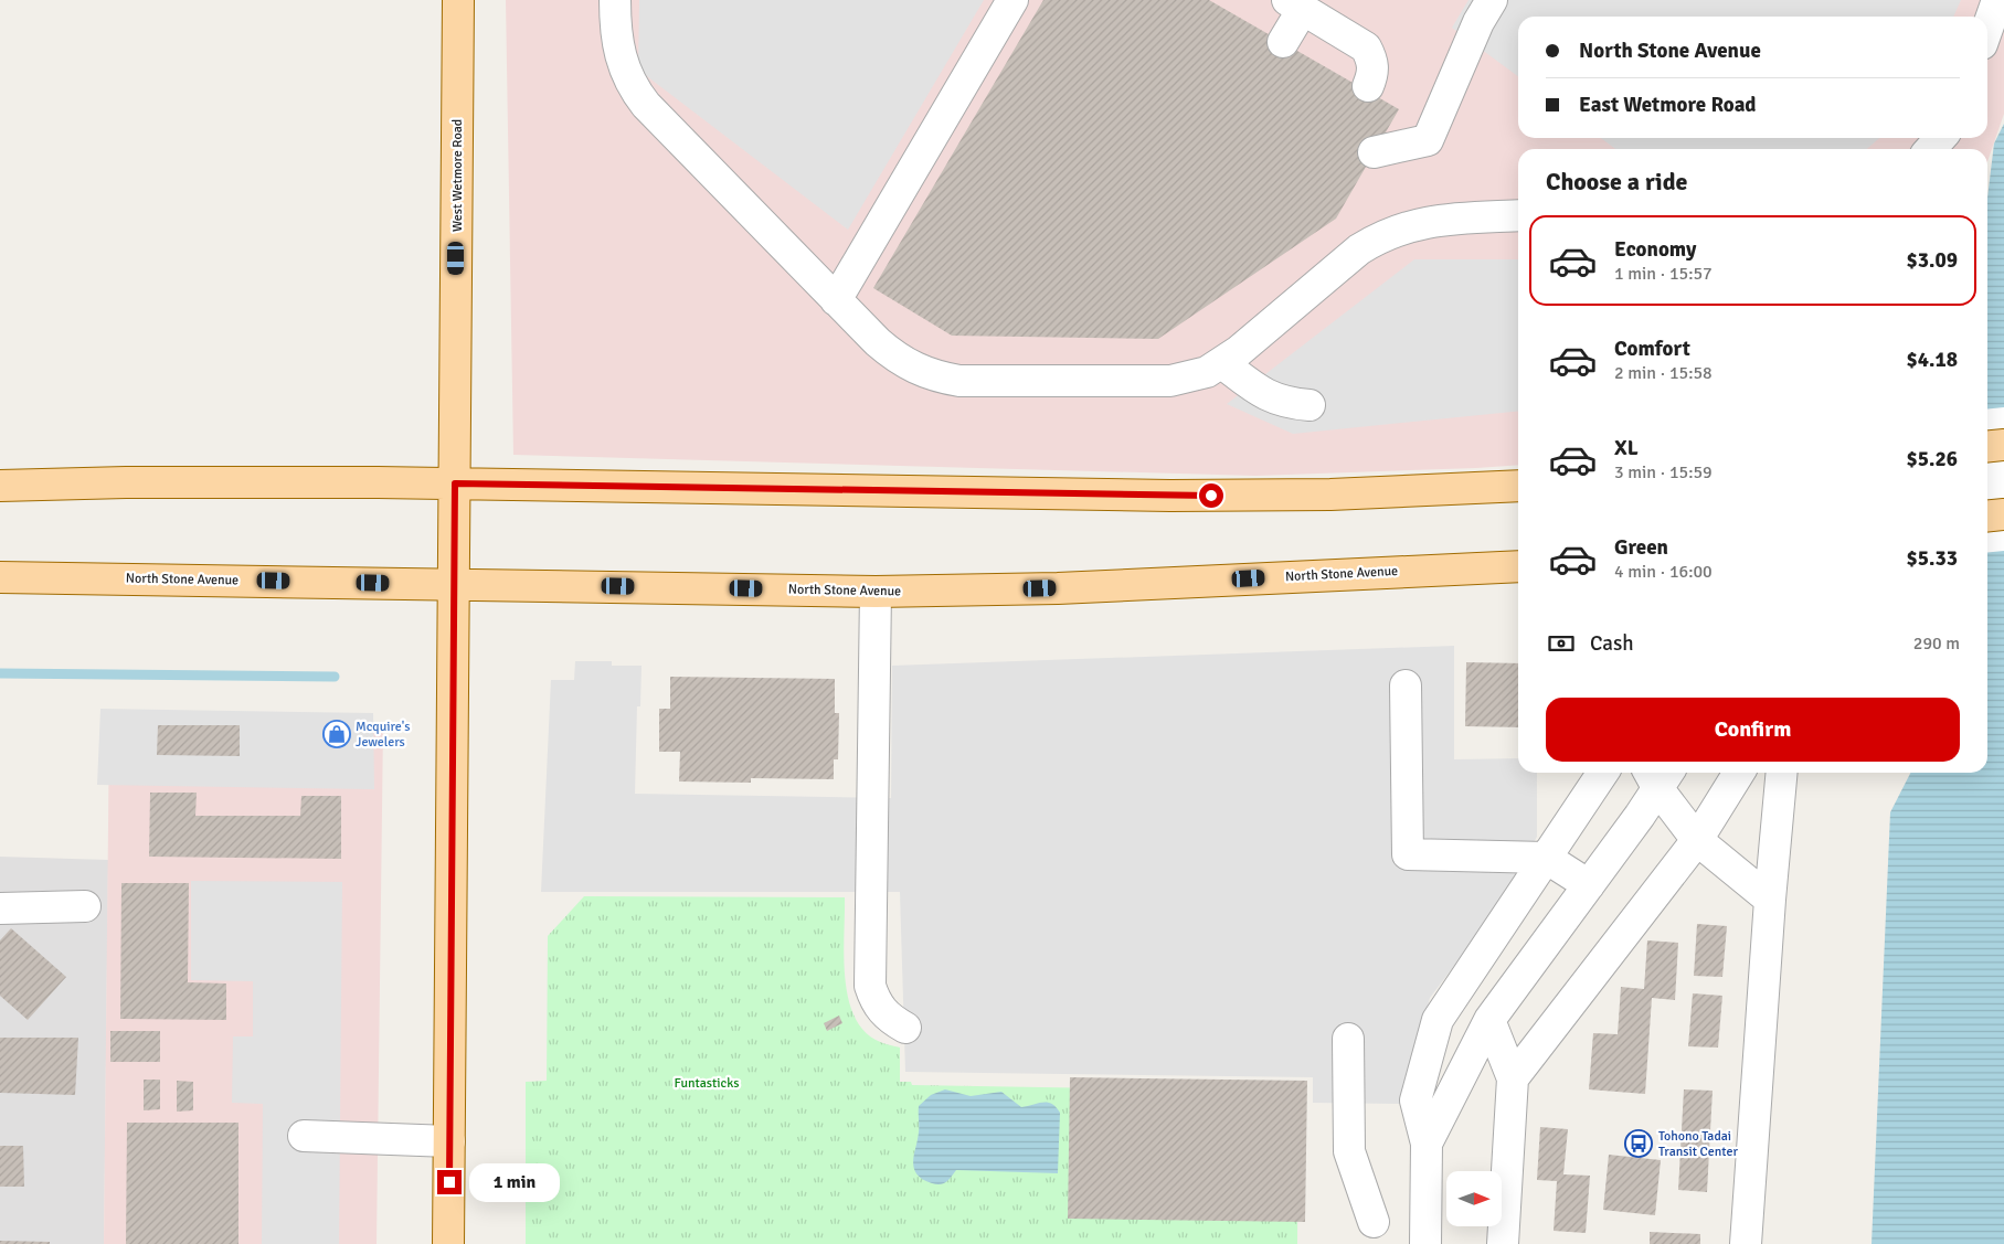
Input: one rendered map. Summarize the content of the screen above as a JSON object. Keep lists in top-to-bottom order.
{
  "streets": {
    "main road": ["West Wetmore Road", "North Stone Avenue"]
  },
  "crossings": [
    ["West Wetmore Road", "North Stone Avenue"]
  ],
  "parks": ["Funtasticks"],
  "places": {
    "shop": ["Mcquire's Jewelers"],
    "bus stop": ["Tohono Tadai Transit Center"]
  },
  "north": "right",
  "page": {
    "banner": ["North Stone Avenue", "East Wetmore Road"],
    "heading": "Choose a ride",
    "list": [
      {
        "name": "Economy",
        "note": "1 min · 15:57",
        "value": "$3.09"
      },
      {
        "name": "Comfort",
        "note": "2 min · 15:58",
        "value": "$4.18"
      },
      {
        "name": "XL",
        "note": "3 min · 15:59",
        "value": "$5.26"
      },
      {
        "name": "Green",
        "note": "4 min · 16:00",
        "value": "$5.33"
      }
    ],
    "pay": ["Cash", "290 m"],
    "buttons": "Confirm",
    "bubble": "1 min"
  }
}
